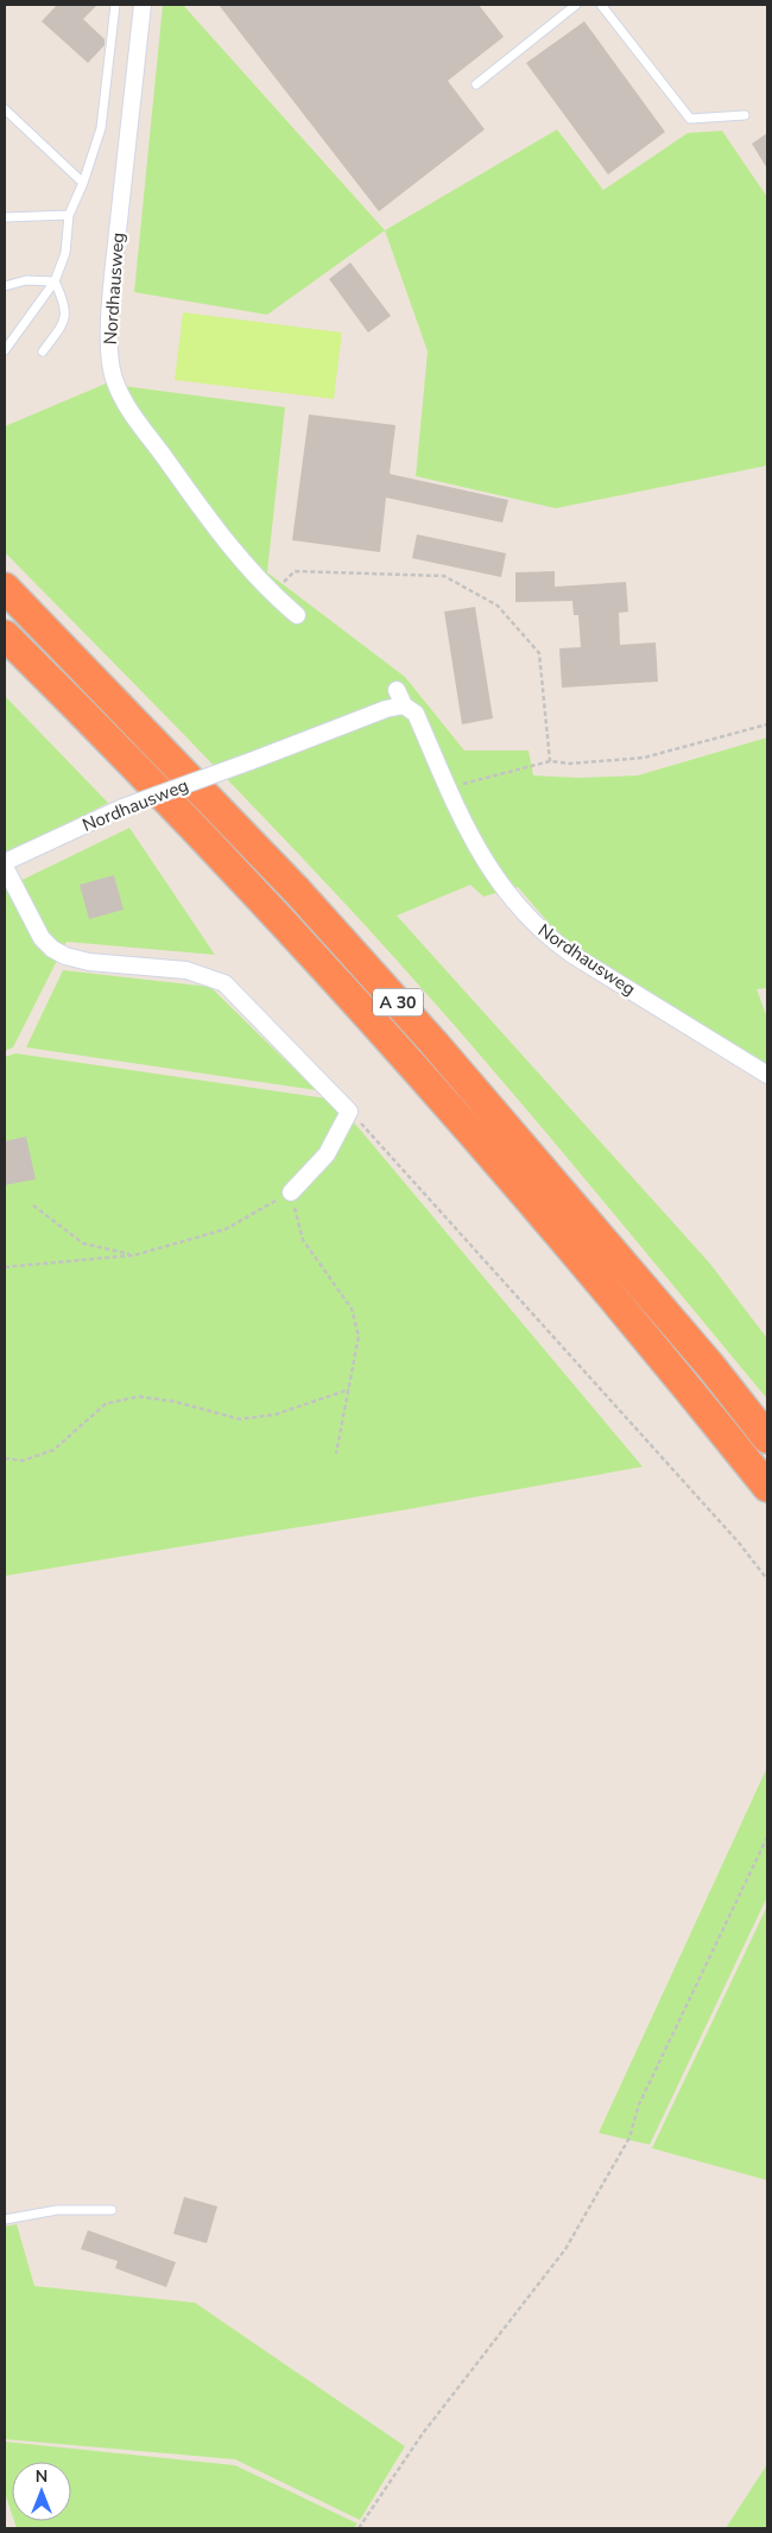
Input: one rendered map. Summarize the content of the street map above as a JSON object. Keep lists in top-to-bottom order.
{
  "streets": {
    "highway": ["A 30"],
    "street": ["Nordhausweg"]
  },
  "north": "top"
}
